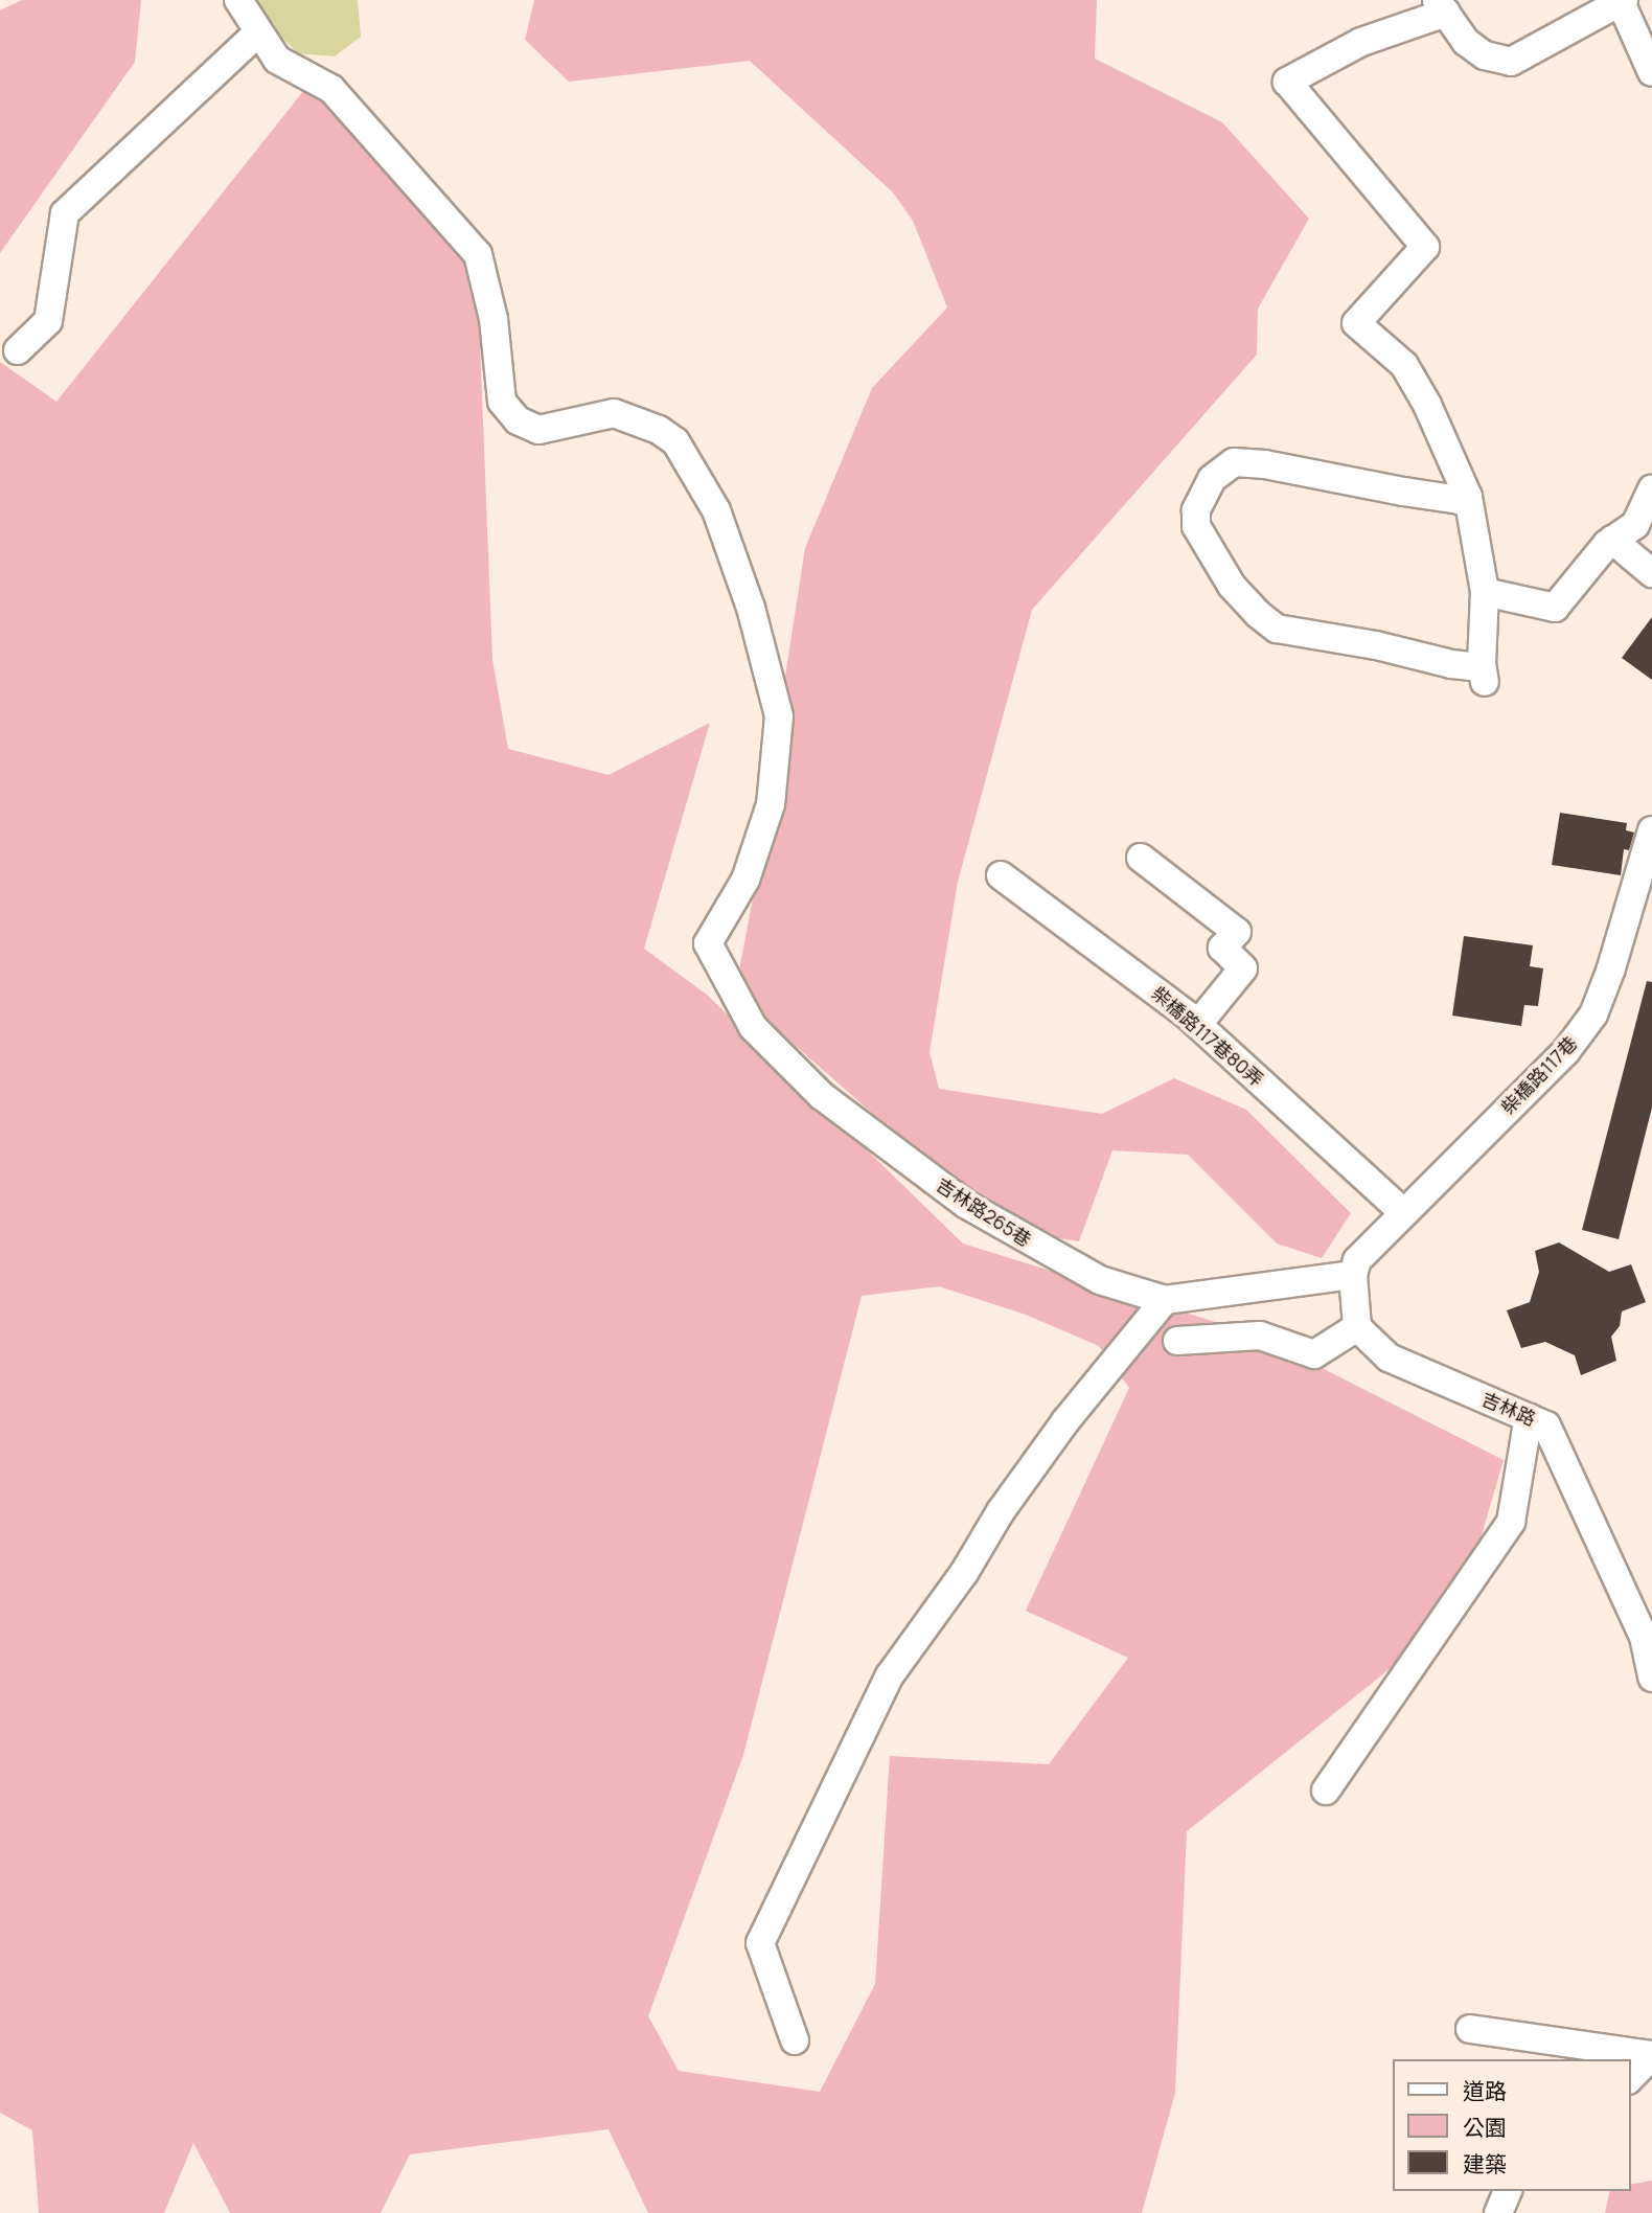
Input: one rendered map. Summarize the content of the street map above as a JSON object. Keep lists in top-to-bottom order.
{
  "streets": {
    "street": [
      "柴橋路117巷80弄",
      "柴橋路117巷",
      "吉林路265巷",
      "吉林路"
    ]
  },
  "crossings": [
    ["柴橋路117巷80弄", "柴橋路117巷"],
    ["柴橋路117巷", "吉林路265巷"]
  ],
  "legend": ["道路", "公園", "建築"]
}
